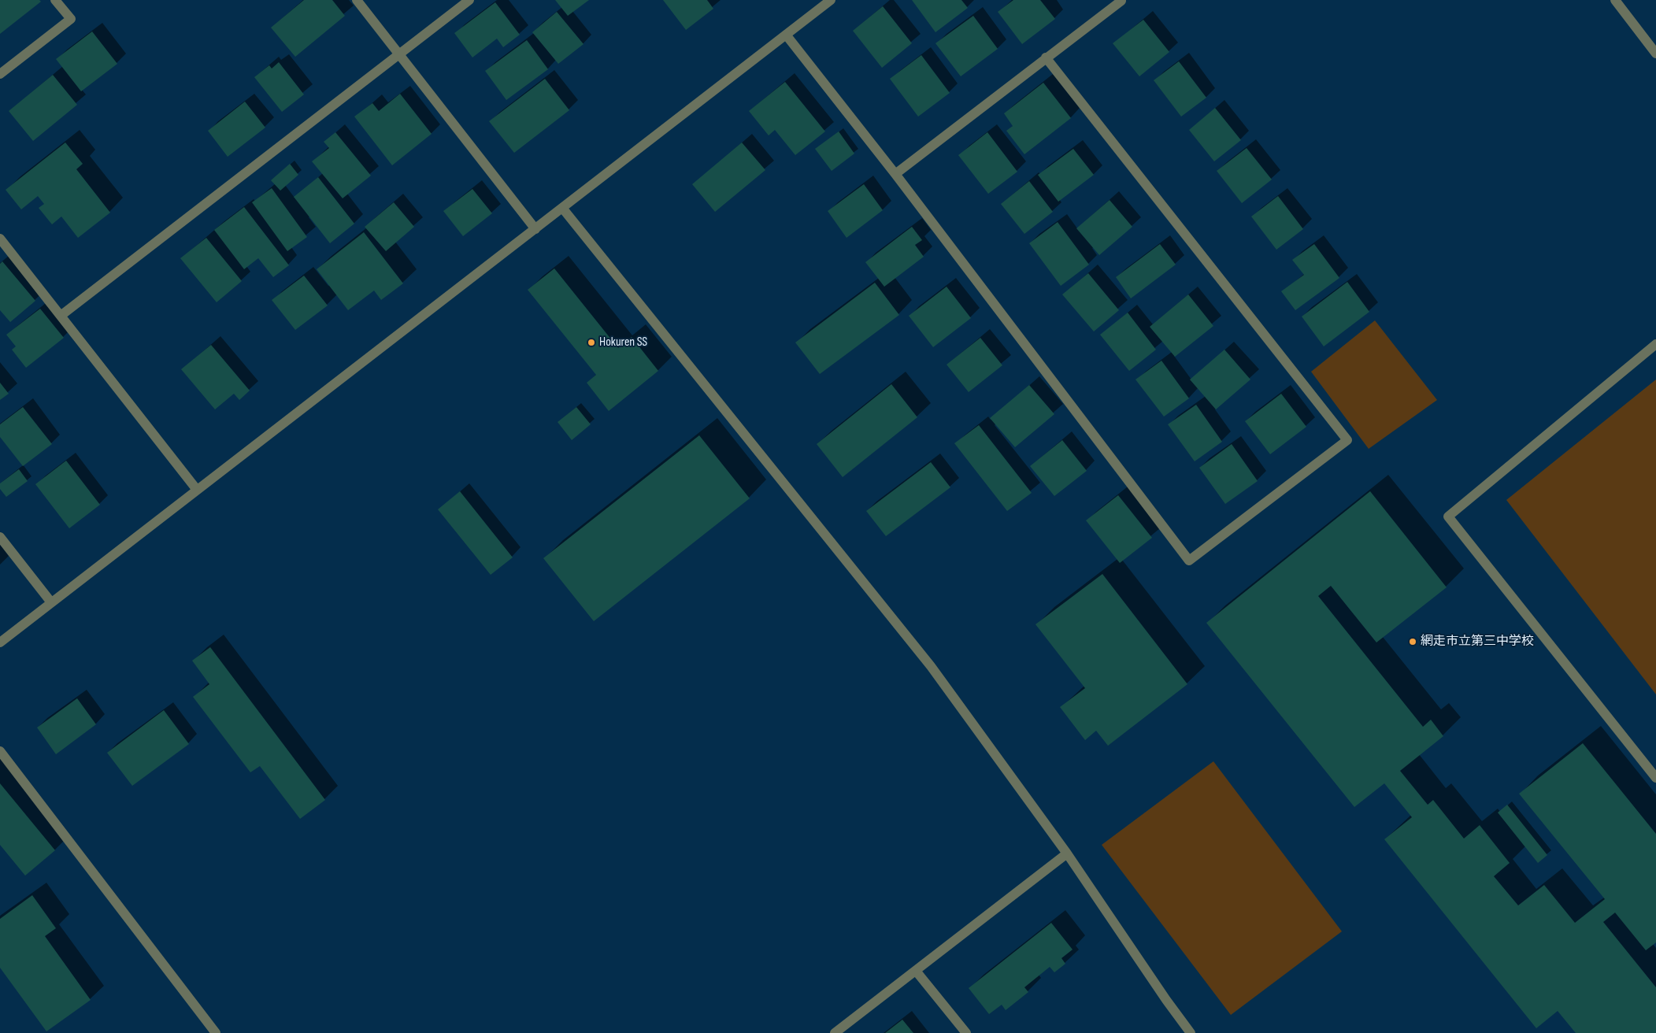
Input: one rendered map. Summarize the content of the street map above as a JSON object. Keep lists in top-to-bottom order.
{
  "places": ["Hokuren SS", "網走市立第三中学校"]
}
